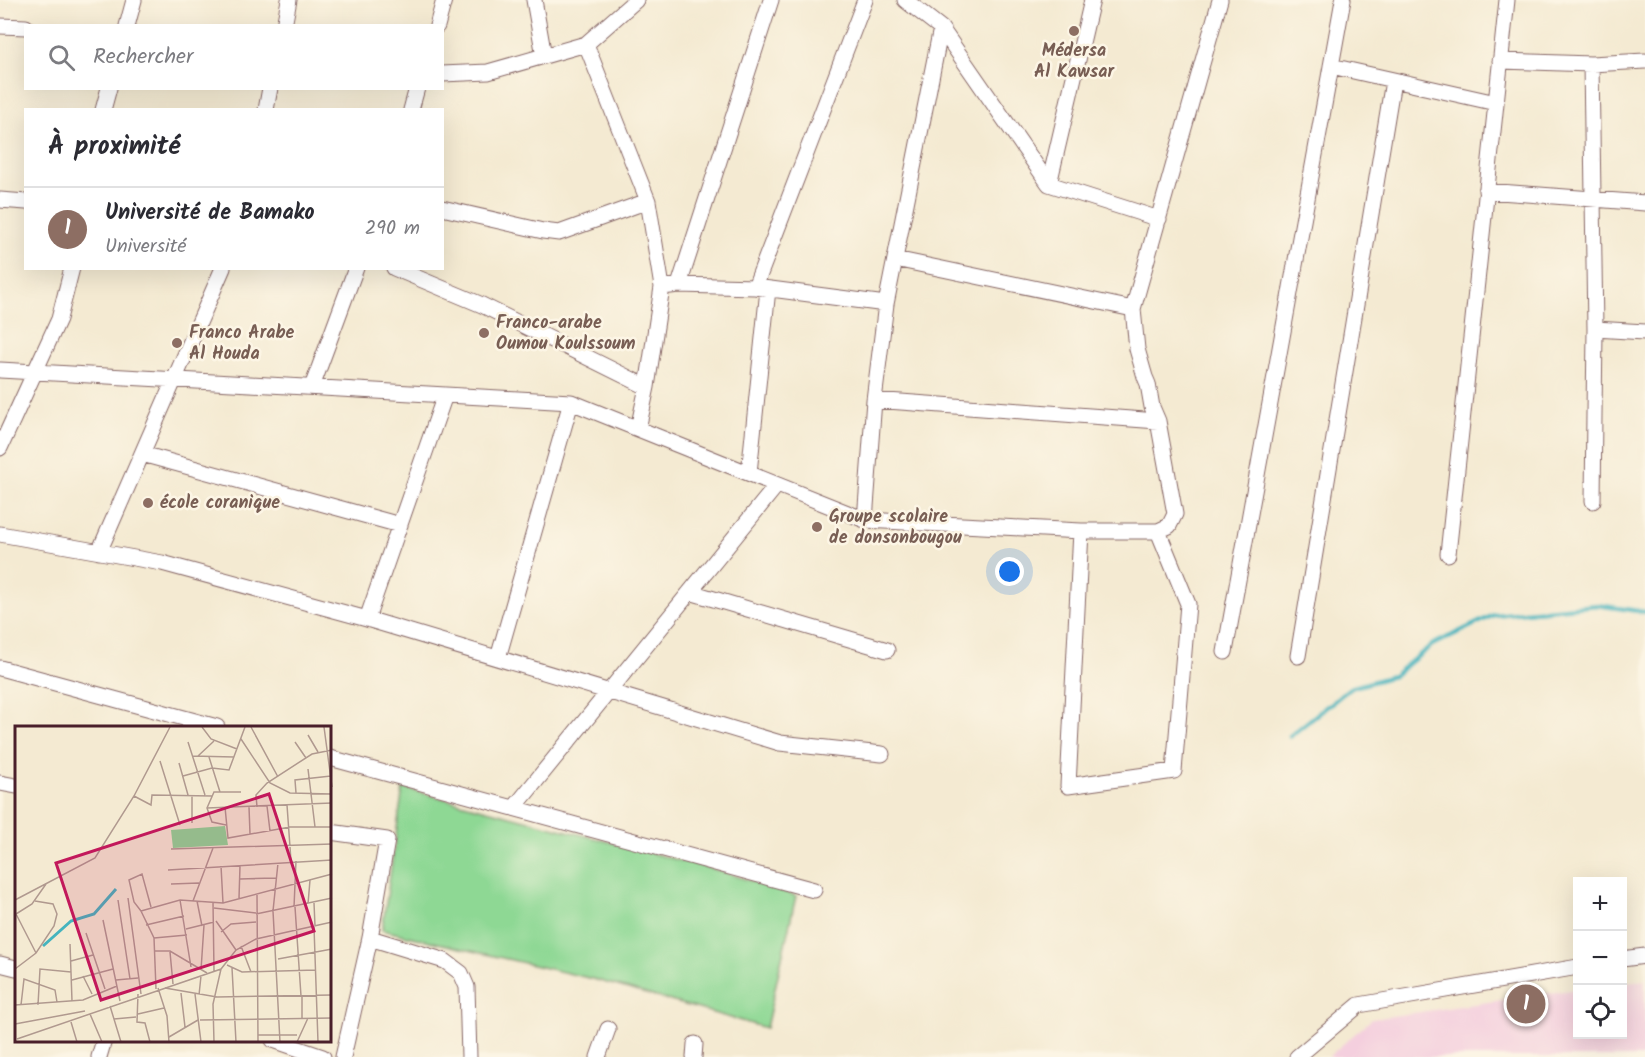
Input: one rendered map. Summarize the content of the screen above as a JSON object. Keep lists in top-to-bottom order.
{
  "places": [
    "Médersa Al Kawsar",
    "Franco-arabe Oumou Koulssoum",
    "Franco Arabe Al Houda",
    "école coranique",
    "Groupe scolaire de donsonbougou"
  ],
  "page": {
    "search": "Rechercher",
    "heading": "À proximité",
    "list": [
      {
        "mark": "1",
        "name": "Université de Bamako",
        "note": "Université",
        "value": "290 m"
      }
    ],
    "map_buttons": ["+", "−"],
    "pins": "1"
  }
}
